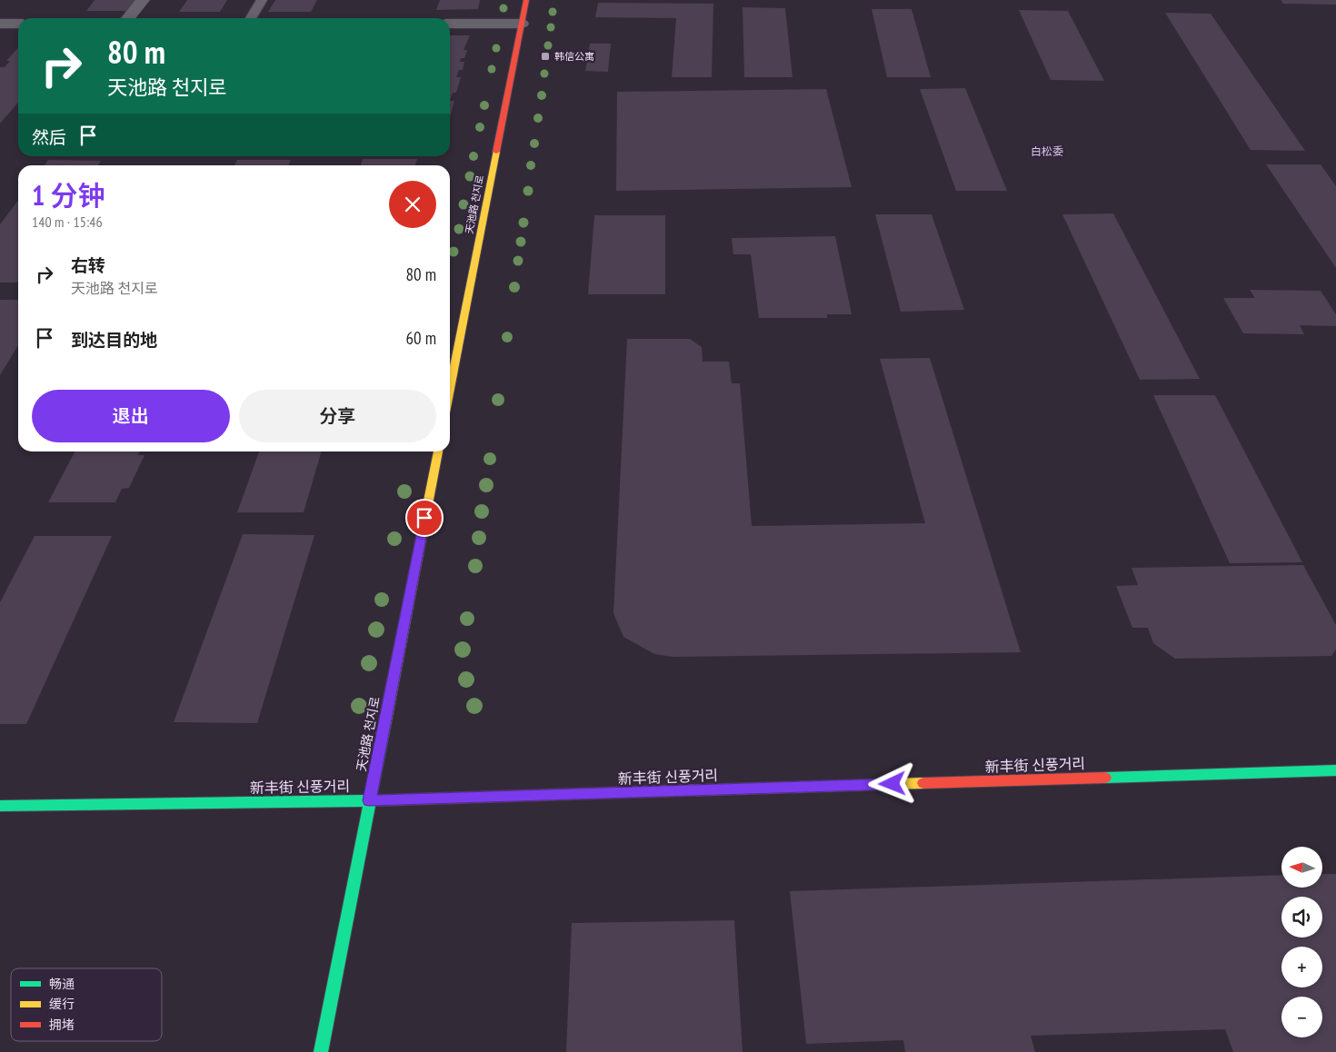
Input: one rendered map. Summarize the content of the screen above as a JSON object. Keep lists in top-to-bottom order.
{
  "streets": {
    "street": ["天池路 천지로", "新丰街 신풍거리"]
  },
  "crossings": [
    ["天池路 천지로", "新丰街 신풍거리"]
  ],
  "districts": ["白松委"],
  "places": {
    "transit": ["韩信公寓"]
  },
  "legend": ["畅通", "缓行", "拥堵"],
  "north": "left",
  "page": {
    "turn": ["80 m", "天池路 천지로"],
    "then": "然后",
    "heading": ["1 分钟", "140 m · 15:46"],
    "list": [
      {
        "name": "右转",
        "note": "天池路 천지로",
        "value": "80 m"
      },
      {
        "name": "到达目的地",
        "value": "60 m"
      }
    ],
    "buttons": ["退出", "分享"],
    "map_buttons": ["+", "−"]
  }
}
